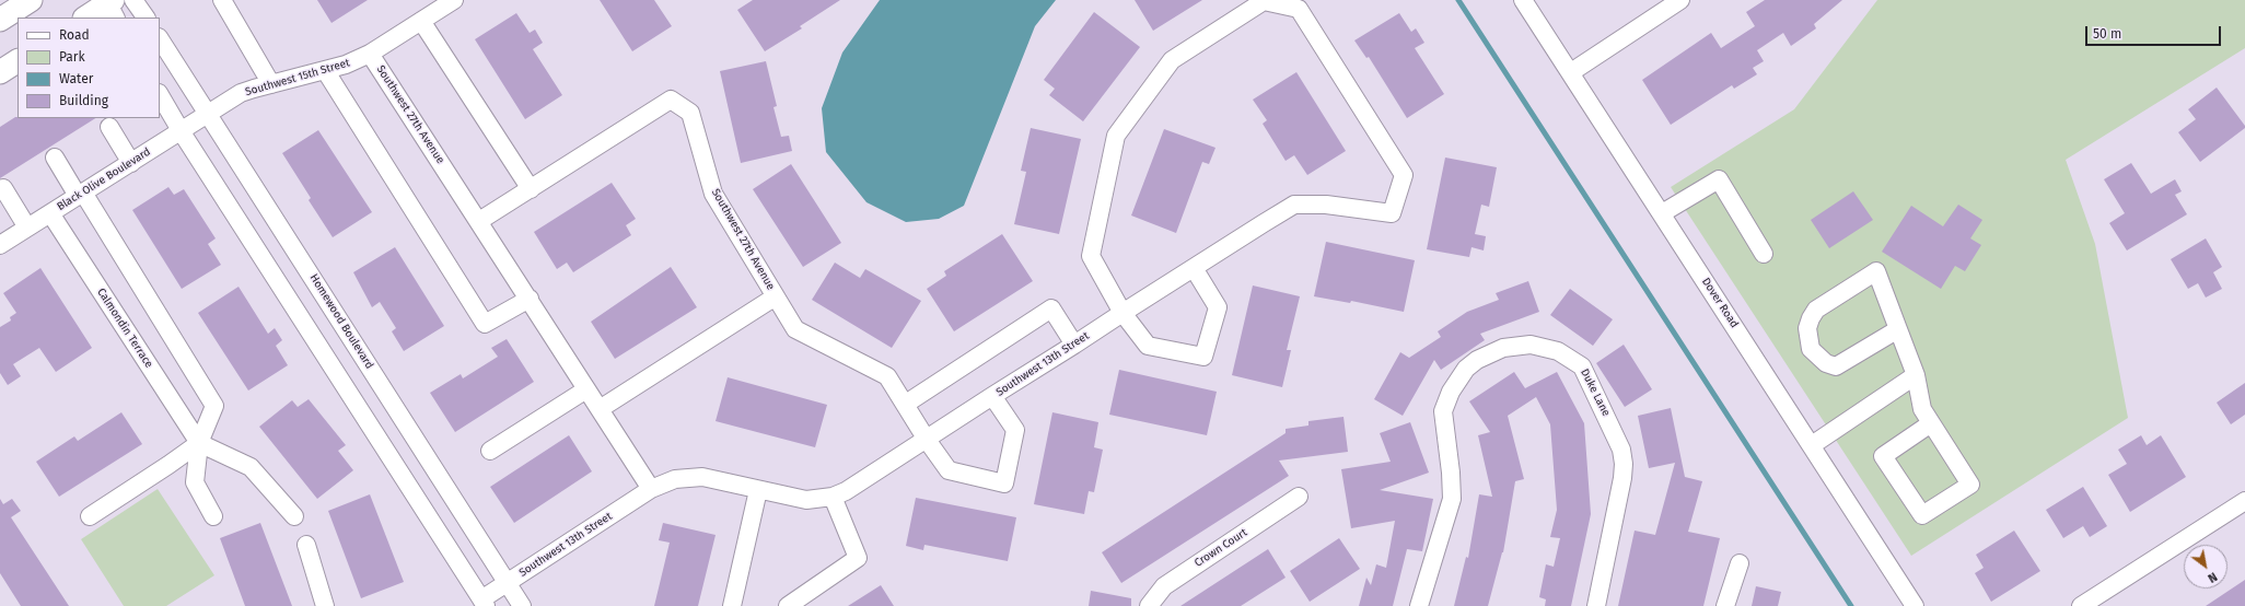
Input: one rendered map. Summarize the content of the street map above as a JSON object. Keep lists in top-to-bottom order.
{
  "streets": {
    "street": [
      "Southwest 15th Street",
      "Southwest 27th Avenue",
      "Black Olive Boulevard",
      "Dover Road",
      "Homewood Boulevard",
      "Calmondin Terrace",
      "Southwest 13th Street",
      "Duke Lane",
      "Crown Court"
    ]
  },
  "crossings": [
    ["Southwest 15th Street", "Southwest 27th Avenue"],
    ["Southwest 15th Street", "Black Olive Boulevard"],
    ["Southwest 15th Street", "Homewood Boulevard"],
    ["Southwest 27th Avenue", "Southwest 13th Street"],
    ["Black Olive Boulevard", "Homewood Boulevard"],
    ["Black Olive Boulevard", "Calmondin Terrace"],
    ["Homewood Boulevard", "Southwest 13th Street"]
  ],
  "legend": [
    "Road",
    "Park",
    "Water",
    "Building"
  ],
  "scale_bar": "50 m",
  "north": "bottom right"
}
